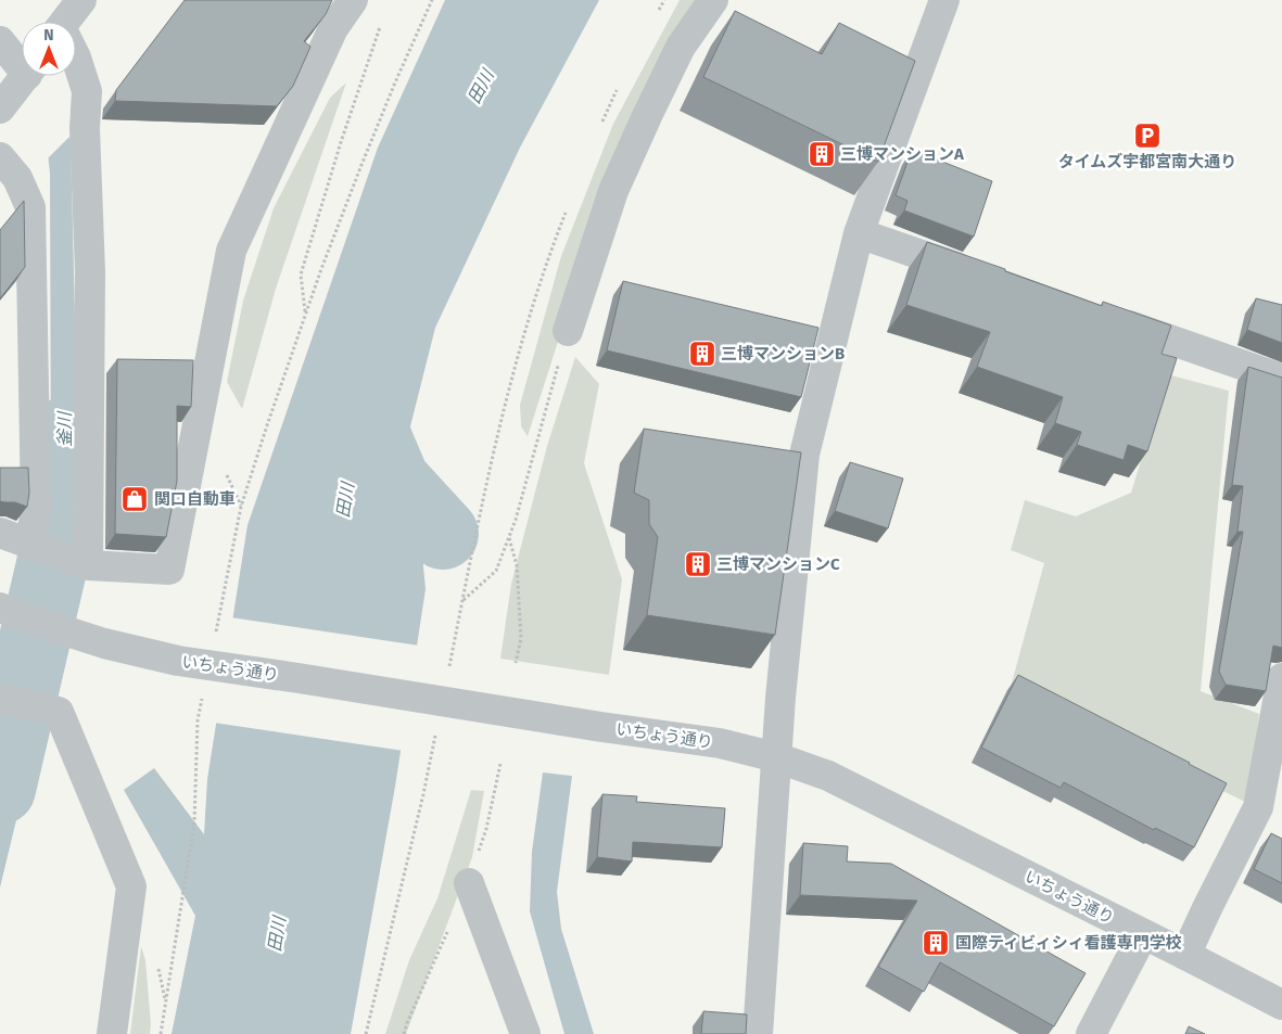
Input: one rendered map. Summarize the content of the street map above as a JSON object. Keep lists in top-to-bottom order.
{
  "streets": {
    "street": ["いちょう通り"]
  },
  "water": ["田川", "釜川"],
  "places": {
    "parking": ["タイムズ宇都宮南大通り"],
    "building": [
      "三博マンションA",
      "三博マンションB",
      "三博マンションC",
      "国際ティビィシィ看護専門学校"
    ],
    "shop": ["関口自動車"]
  },
  "north": "top"
}
